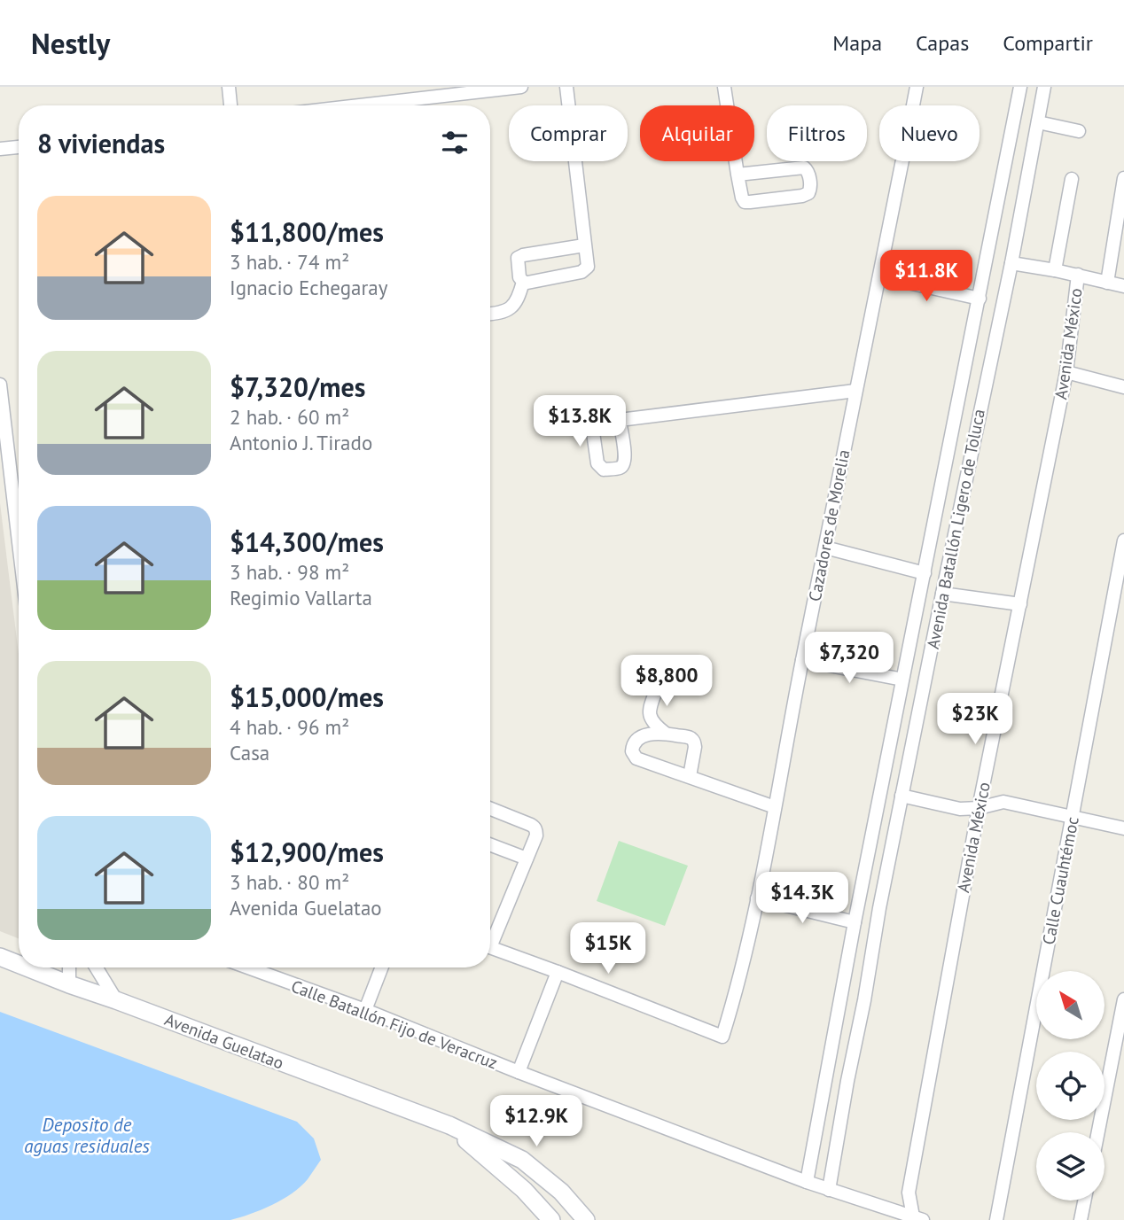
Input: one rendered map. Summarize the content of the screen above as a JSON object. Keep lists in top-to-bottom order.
{
  "streets": {
    "main road": ["Avenida Guelatao"],
    "street": [
      "Avenida México",
      "Cazadores de Morelia",
      "Avenida Batallón Ligero de Toluca",
      "Calle Cuauhtémoc",
      "Calle Batallón Fijo de Veracruz"
    ]
  },
  "crossings": [
    ["Avenida México", "Calle Batallón Fijo de Veracruz"],
    ["Avenida Batallón Ligero de Toluca", "Calle Batallón Fijo de Veracruz"]
  ],
  "water": ["Deposito de aguas residuales"],
  "north": "top left",
  "page": {
    "header": "Nestly",
    "nav": ["Mapa", "Capas", "Compartir"],
    "chip": [
      "Comprar",
      "Alquilar",
      "Filtros",
      "Nuevo"
    ],
    "heading": "8 viviendas",
    "list": [
      {
        "name": "$11,800/mes",
        "note": "3 hab. · 74 m² · Ignacio Echegaray"
      },
      {
        "name": "$7,320/mes",
        "note": "2 hab. · 60 m² · Antonio J. Tirado"
      },
      {
        "name": "$14,300/mes",
        "note": "3 hab. · 98 m² · Regimio Vallarta"
      },
      {
        "name": "$15,000/mes",
        "note": "4 hab. · 96 m² · Casa"
      },
      {
        "name": "$12,900/mes",
        "note": "3 hab. · 80 m² · Avenida Guelatao"
      }
    ],
    "price": [
      "$11.8K",
      "$13.8K",
      "$7,320",
      "$8,800",
      "$23K",
      "$14.3K",
      "$15K",
      "$12.9K"
    ]
  }
}
